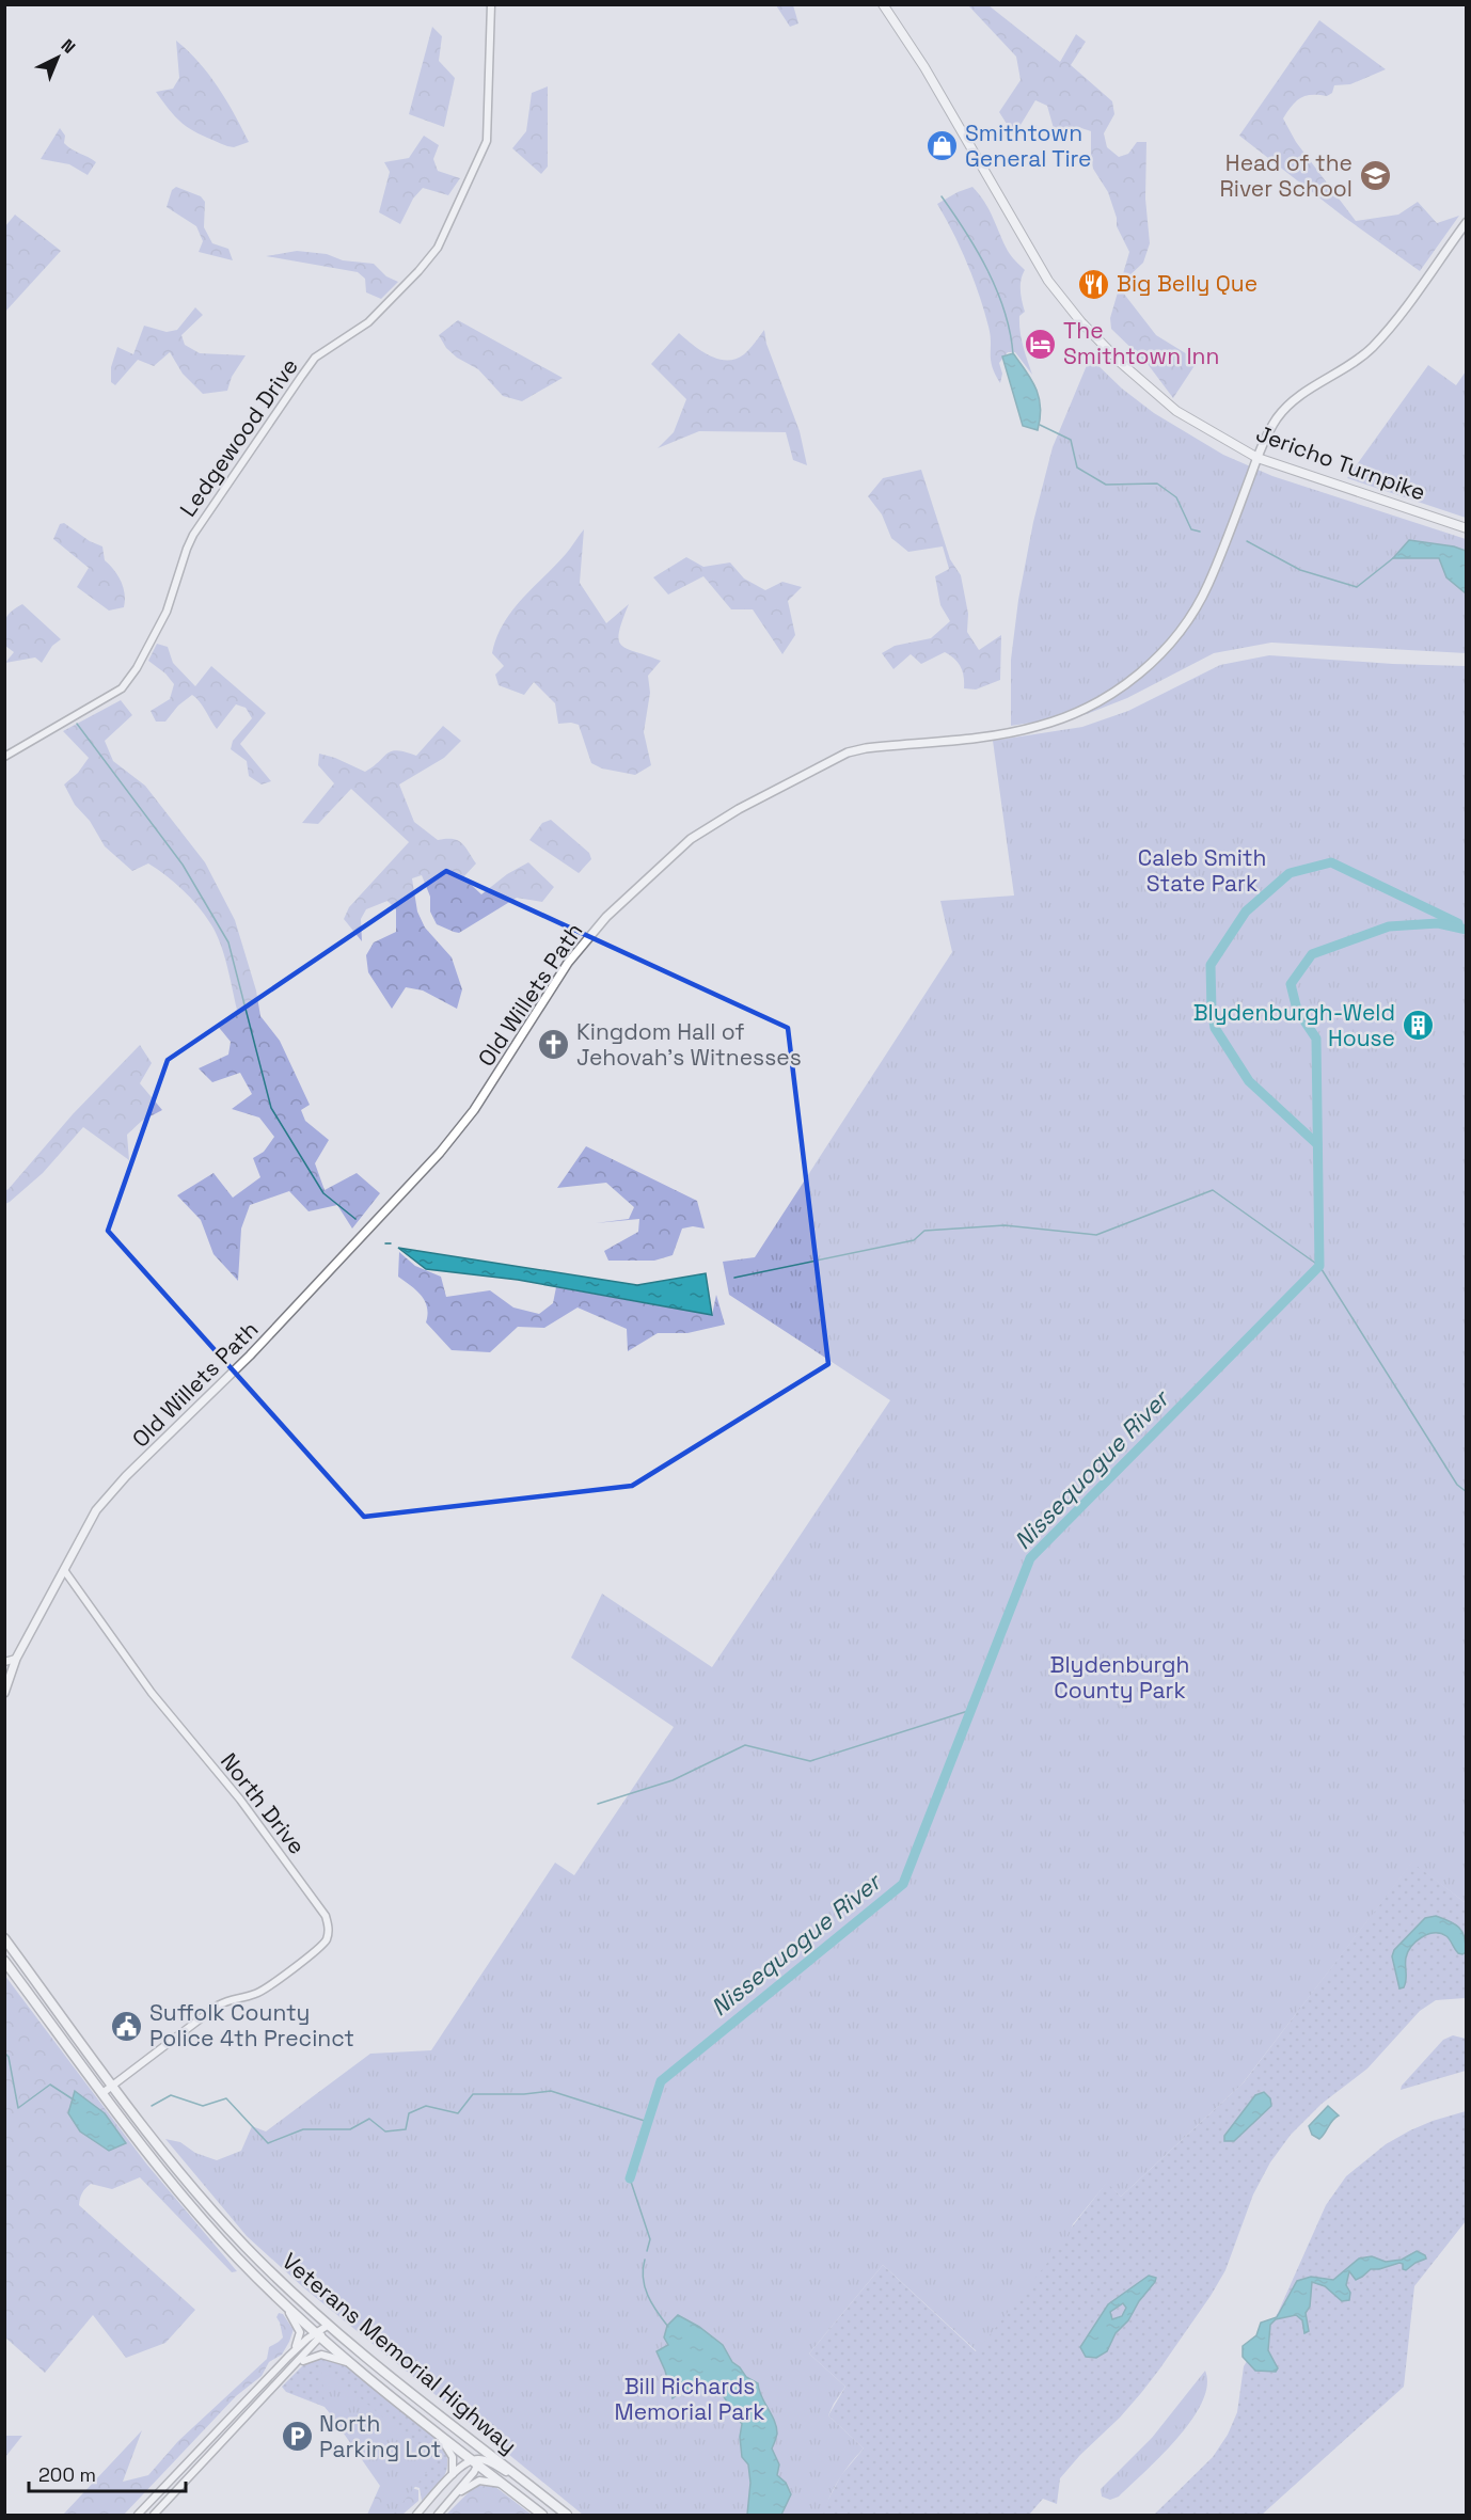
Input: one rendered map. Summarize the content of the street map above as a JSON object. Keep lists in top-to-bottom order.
{
  "streets": {
    "highway": ["Veterans Memorial Highway"],
    "main road": ["Jericho Turnpike", "Old Willets Path"],
    "street": ["Ledgewood Drive", "North Drive"]
  },
  "crossings": [
    ["Jericho Turnpike", "Old Willets Path"],
    ["Old Willets Path", "North Drive"],
    ["North Drive", "Veterans Memorial Highway"]
  ],
  "water": ["Nissequogue River"],
  "parks": ["Caleb Smith State Park", "Blydenburgh County Park", "Bill Richards Memorial Park"],
  "places": {
    "shop": ["Smithtown General Tire"],
    "school or university": ["Head of the River School"],
    "restaurant": ["Big Belly Que"],
    "hotel": ["The Smithtown Inn"],
    "building": ["Blydenburgh-Weld House"],
    "church": ["Kingdom Hall of Jehovah’s Witnesses"],
    "public building": ["Suffolk County Police 4th Precinct"],
    "parking": ["North Parking Lot"]
  },
  "scale_bar": "200 m",
  "north": "top right"
}
